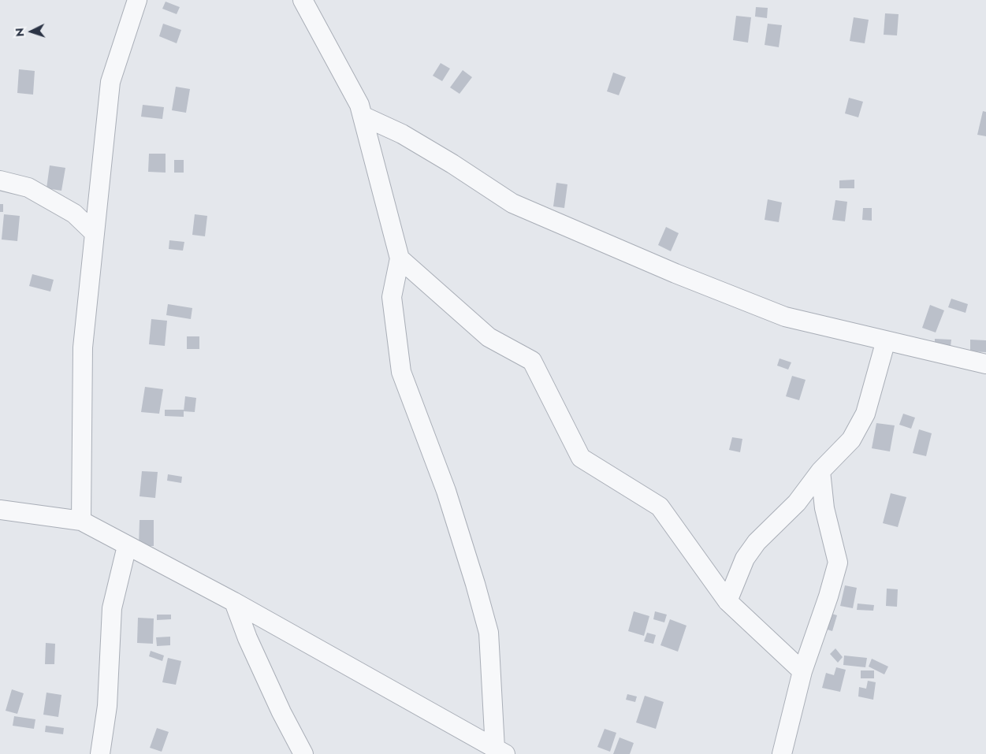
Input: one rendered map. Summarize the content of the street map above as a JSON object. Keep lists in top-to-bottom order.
{
  "north": "left"
}
